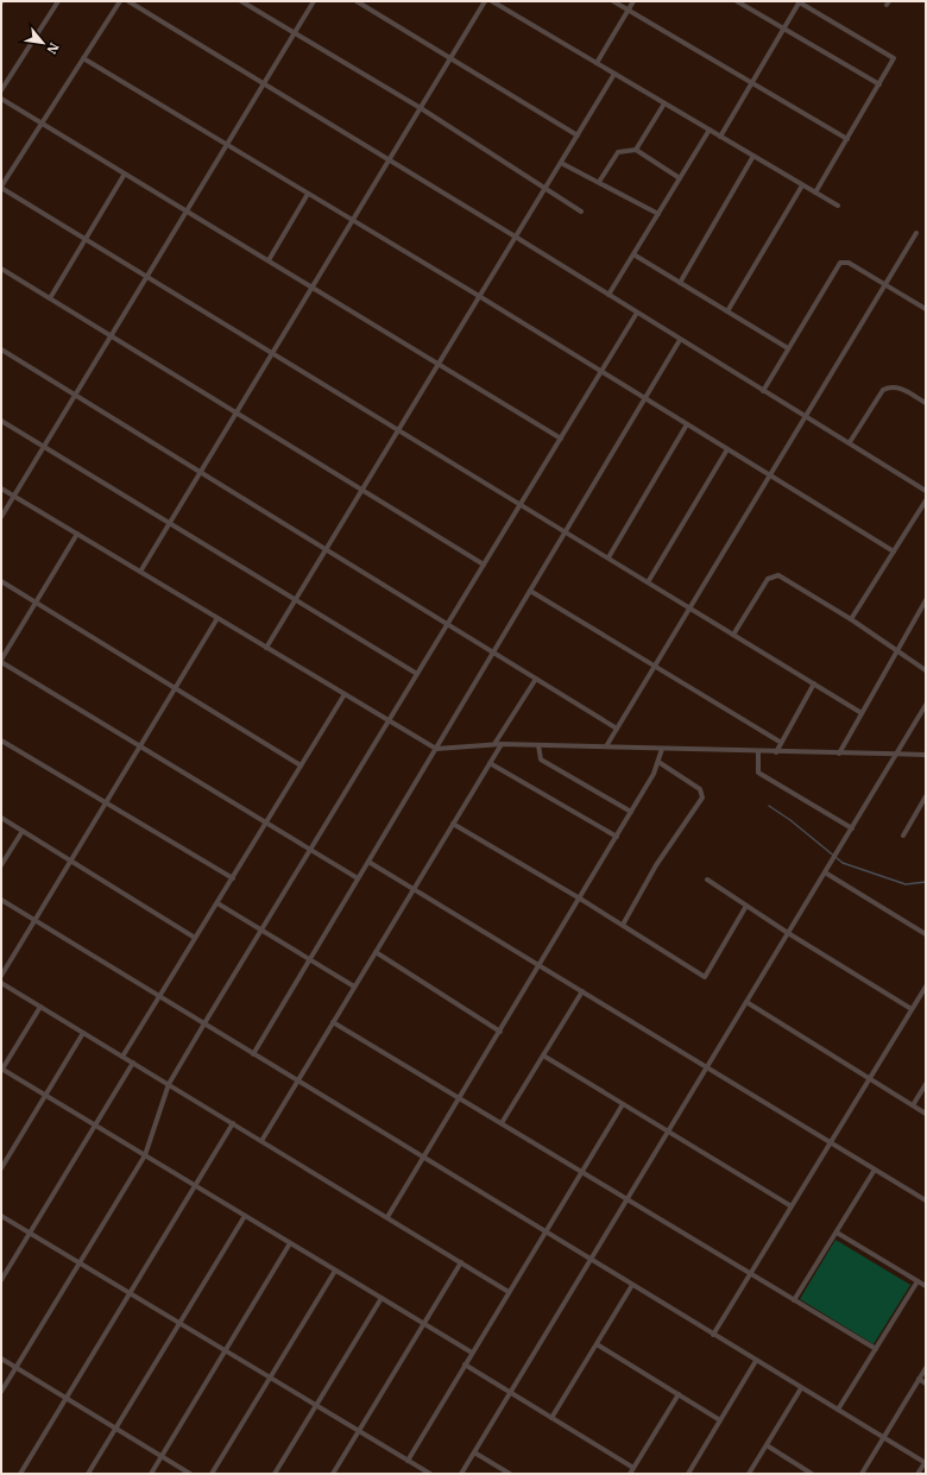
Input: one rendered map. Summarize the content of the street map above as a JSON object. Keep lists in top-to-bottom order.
{
  "north": "bottom right"
}
